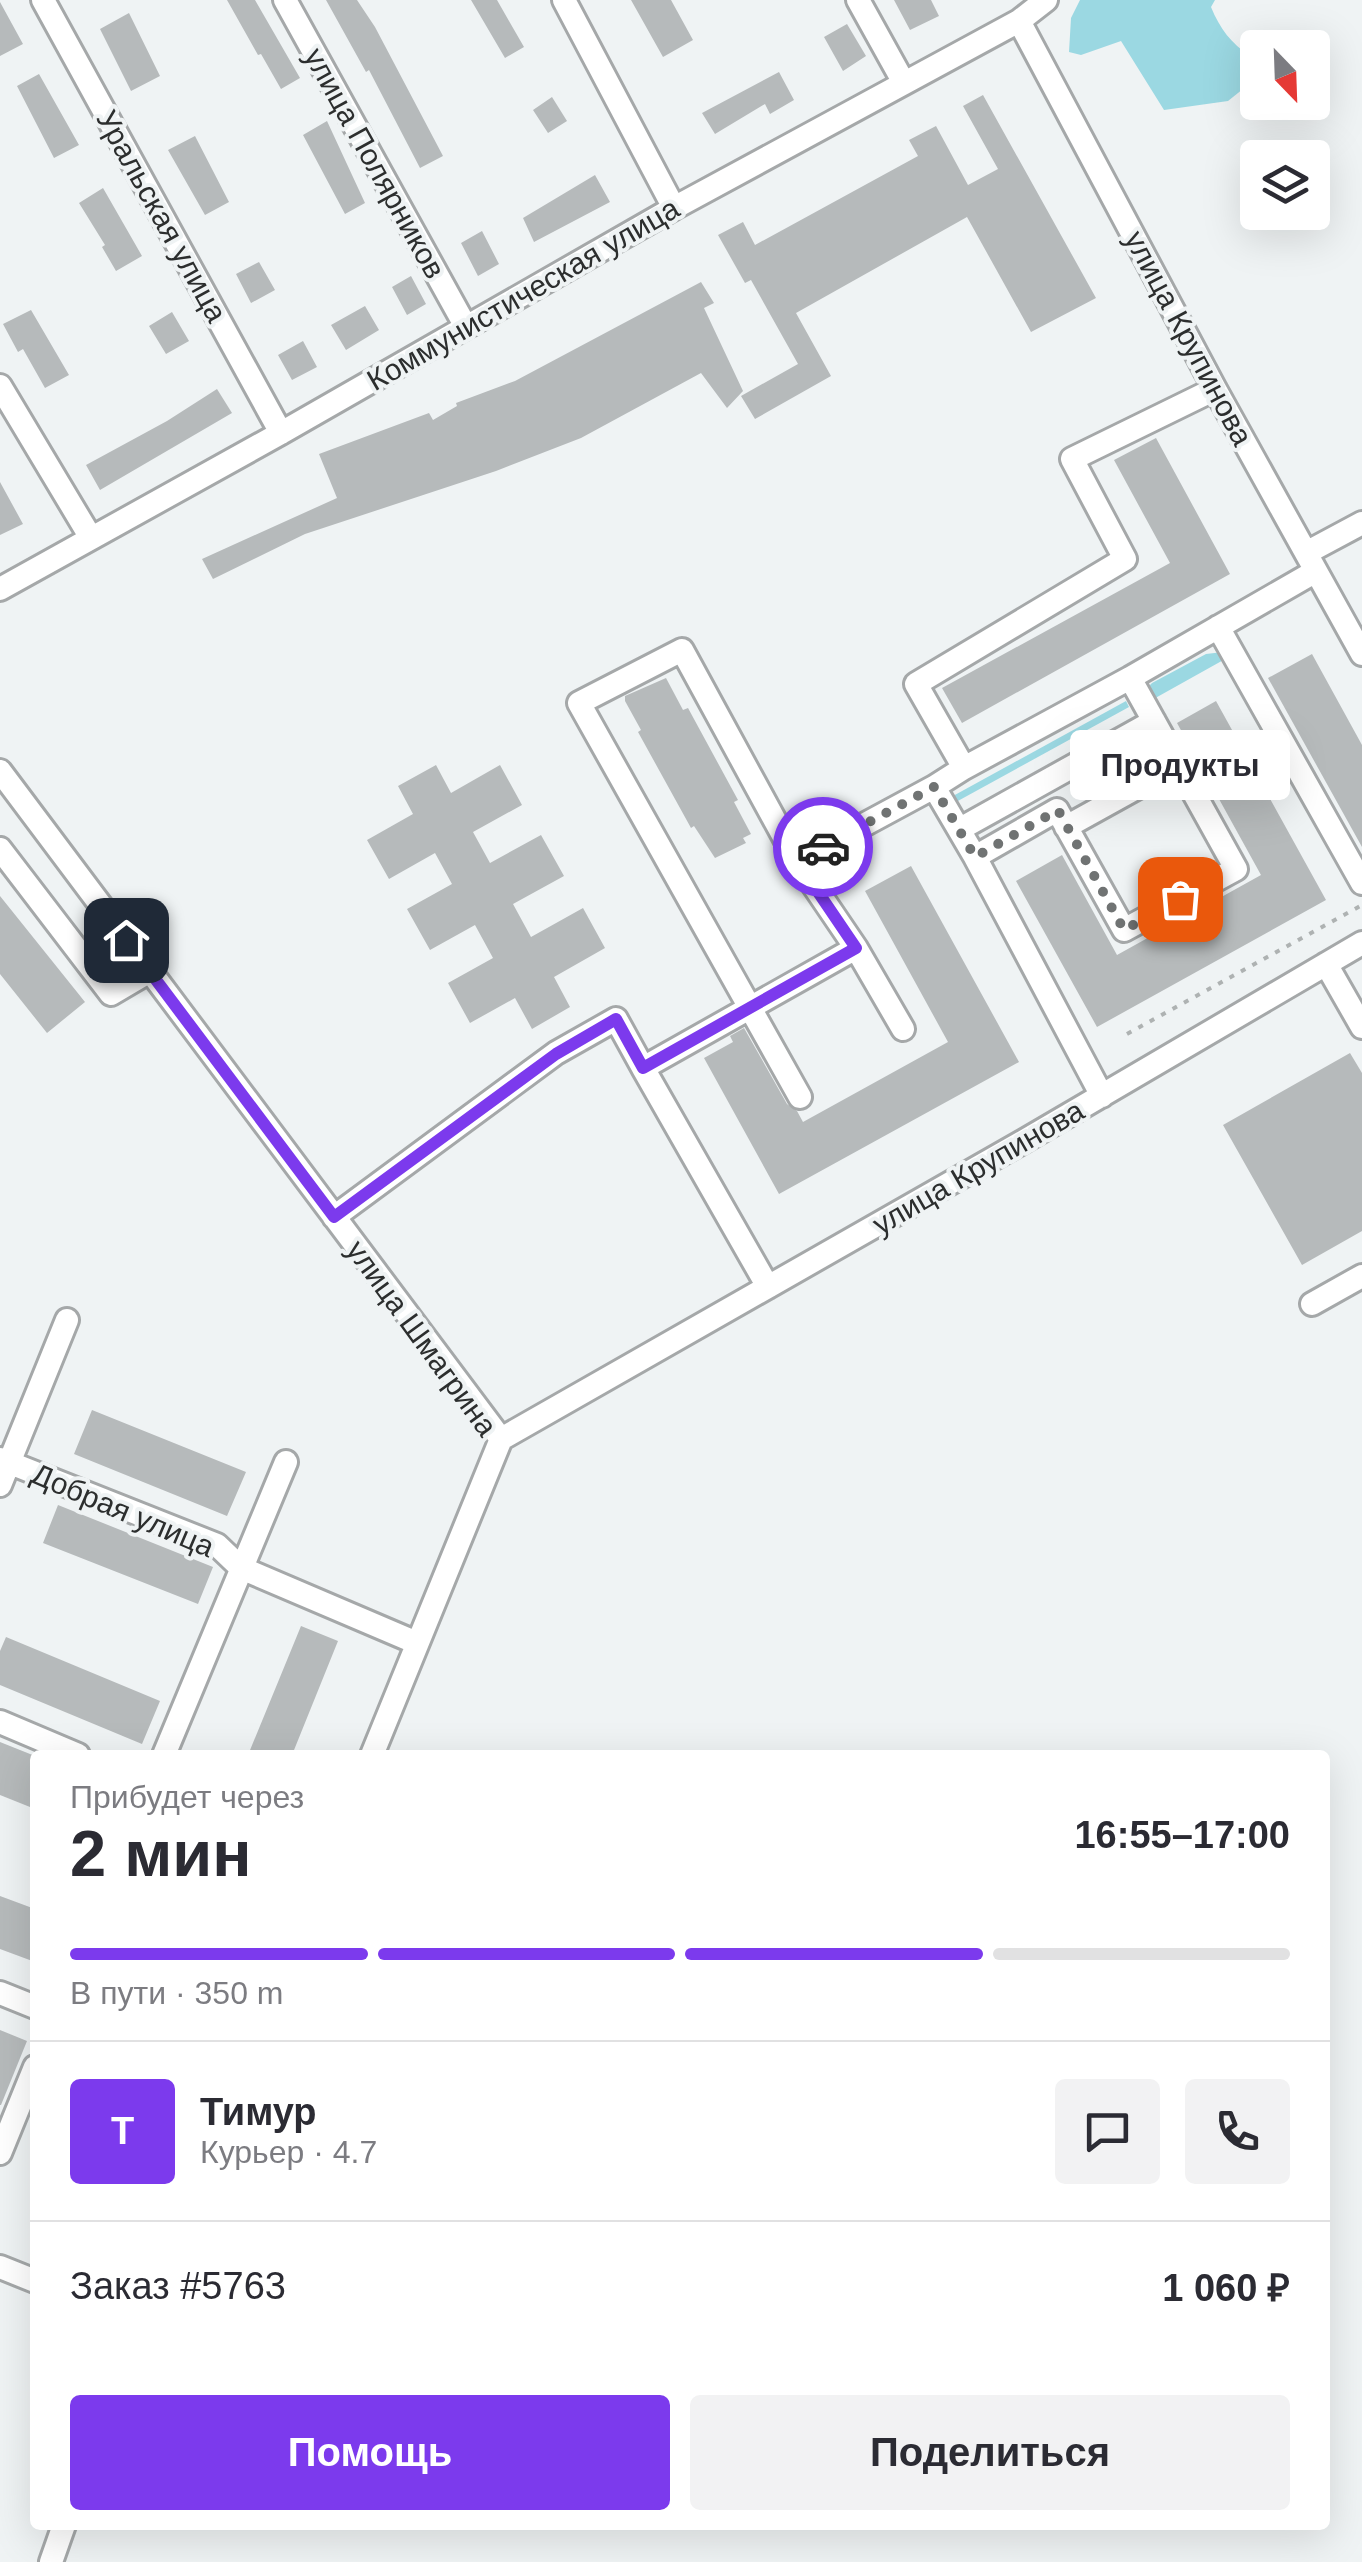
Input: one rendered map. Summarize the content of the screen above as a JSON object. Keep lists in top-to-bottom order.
{
  "streets": {
    "street": [
      "улица Полярников",
      "Уральская улица",
      "Коммунистическая улица",
      "улица Крупинова",
      "улица Шмагрина",
      "Добрая улица"
    ]
  },
  "crossings": [
    ["улица Полярников", "Коммунистическая улица"],
    ["Уральская улица", "Коммунистическая улица"],
    ["Коммунистическая улица", "улица Крупинова"],
    ["улица Крупинова", "улица Шмагрина"],
    ["улица Шмагрина", "Добрая улица"]
  ],
  "places": ["Продукты"],
  "north": "bottom right",
  "page": {
    "bubble": "Продукты",
    "heading": ["2 мин", "Прибудет через", "16:55–17:00"],
    "panel": [
      "Тимур",
      "Курьер · 4.7",
      "Заказ #5763",
      "1 060 ₽"
    ],
    "bar": "В пути · 350 m",
    "round": "Т",
    "buttons": ["Помощь", "Поделиться"]
  }
}
